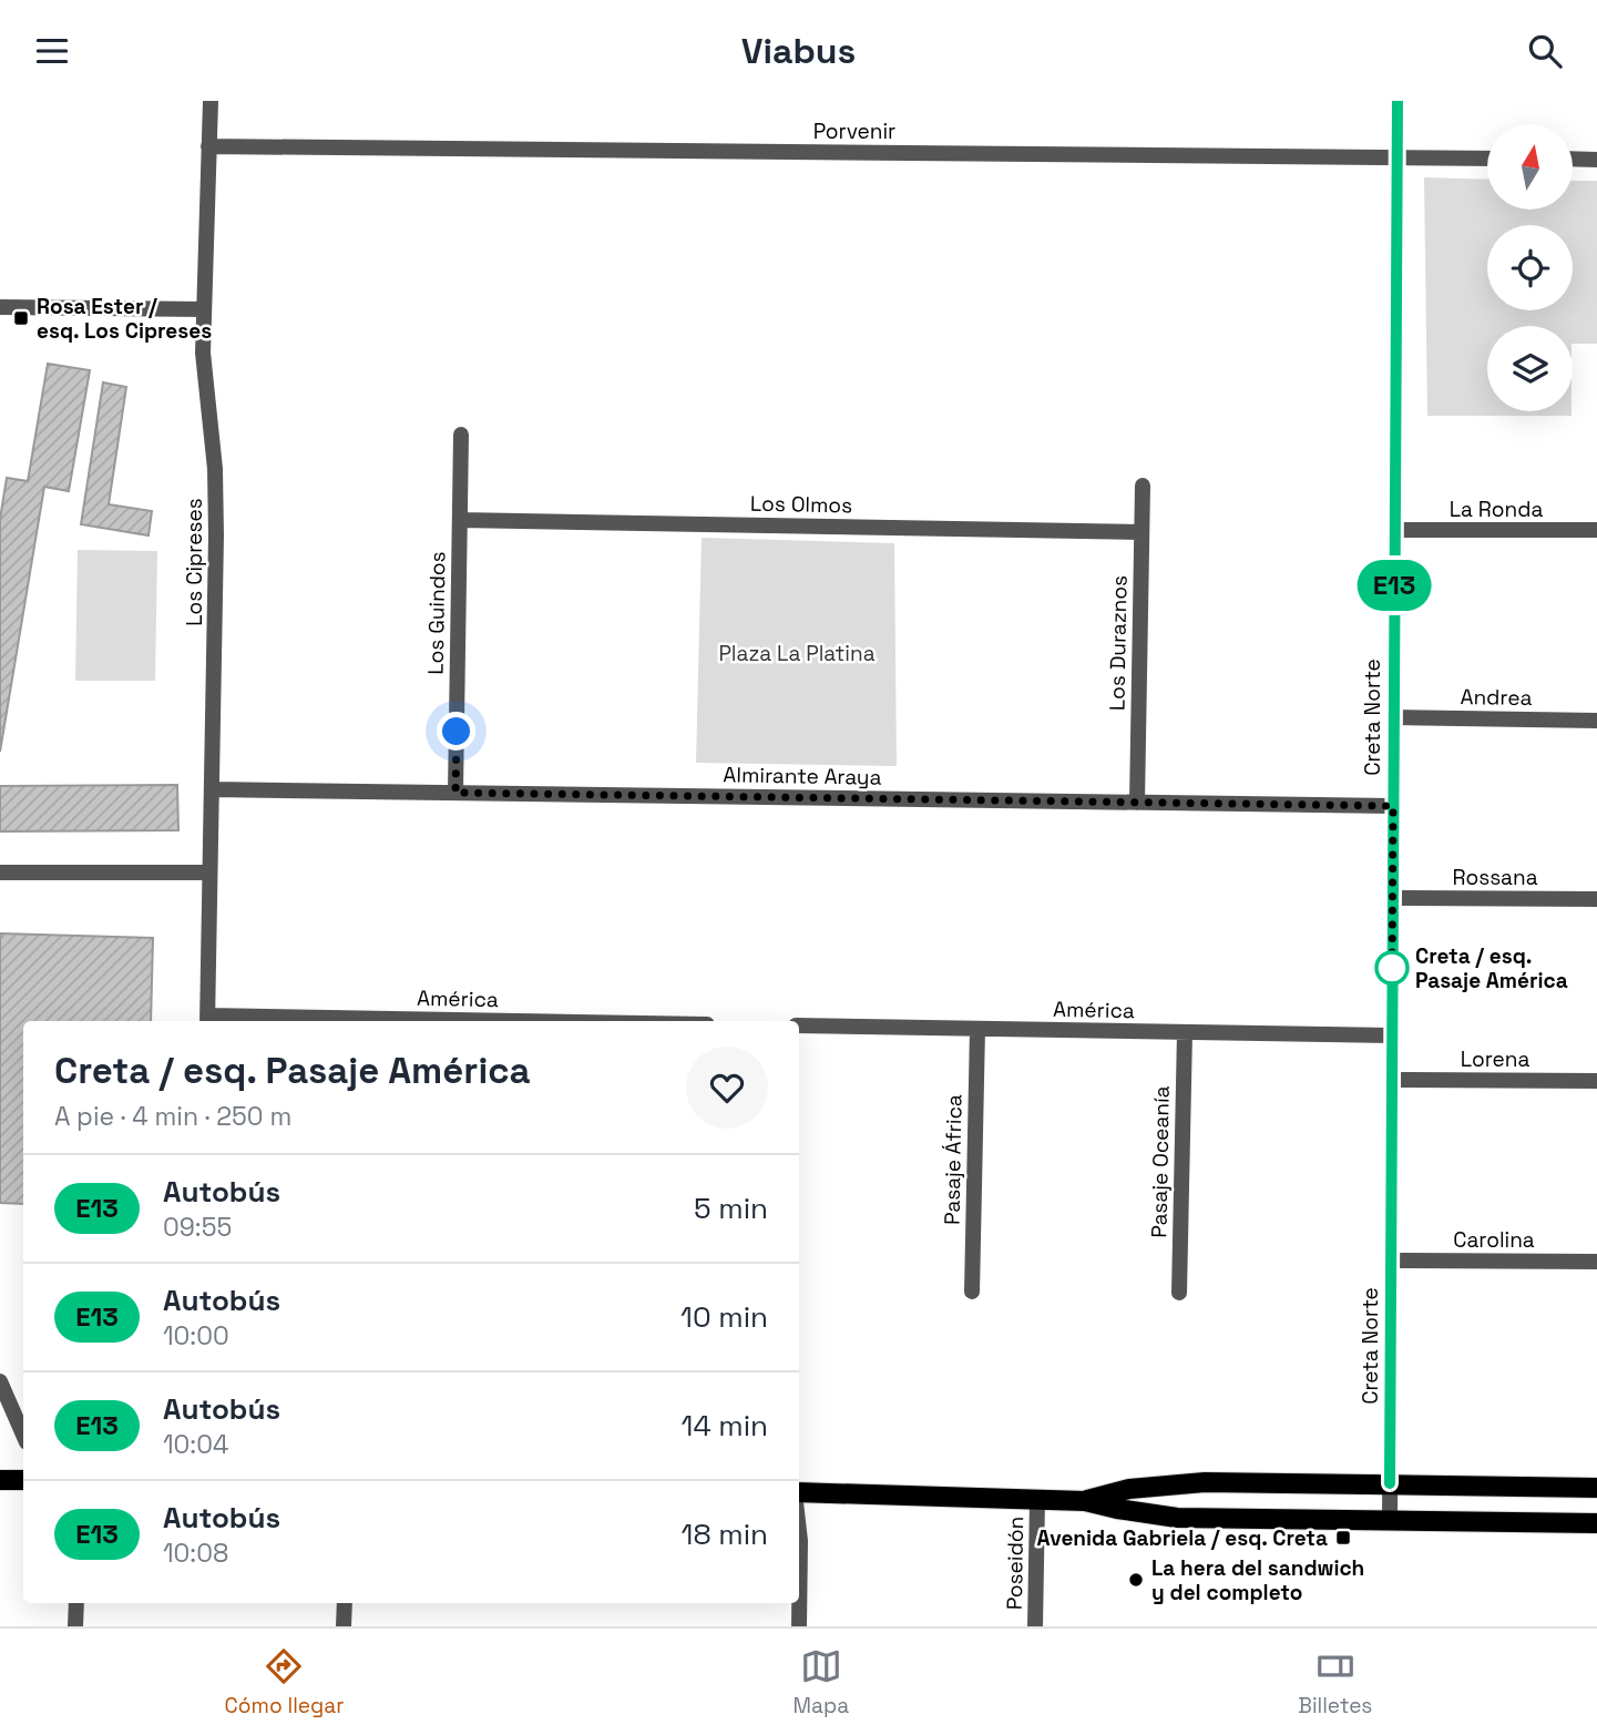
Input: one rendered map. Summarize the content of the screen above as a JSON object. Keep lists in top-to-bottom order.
{
  "streets": {
    "street": [
      "Porvenir",
      "Los Olmos",
      "La Ronda",
      "Los Cipreses",
      "Los Guindos",
      "Los Duraznos",
      "Andrea",
      "Creta Norte",
      "Almirante Araya",
      "Rossana",
      "América",
      "Lorena",
      "Pasaje África",
      "Pasaje Oceanía",
      "Carolina",
      "Poseidón"
    ]
  },
  "crossings": [
    ["Porvenir", "Los Cipreses"],
    ["Porvenir", "Creta Norte"],
    ["Los Olmos", "Los Guindos"],
    ["Los Olmos", "Los Duraznos"],
    ["La Ronda", "Creta Norte"],
    ["Los Cipreses", "Almirante Araya"],
    ["Los Cipreses", "América"],
    ["Los Guindos", "Almirante Araya"],
    ["Los Duraznos", "Almirante Araya"],
    ["Andrea", "Creta Norte"],
    ["Creta Norte", "Almirante Araya"],
    ["Creta Norte", "Rossana"],
    ["Creta Norte", "América"],
    ["Creta Norte", "Lorena"],
    ["Creta Norte", "Carolina"],
    ["América", "Pasaje África"],
    ["América", "Pasaje Oceanía"]
  ],
  "parks": ["Plaza La Platina"],
  "places": {
    "transit": ["Rosa Ester / esq. Los Cipreses", "Avenida Gabriela / esq. Creta"],
    "other": ["Creta / esq. Pasaje América", "La hera del sandwich y del completo"]
  },
  "lines": ["bus line E13"],
  "north": "top",
  "page": {
    "header": "Viabus",
    "on_map": "E13",
    "heading": ["Creta / esq. Pasaje América", "A pie · 4 min · 250 m"],
    "list": [
      {
        "mark": "E13",
        "name": "Autobús",
        "note": "09:55",
        "value": "5 min"
      },
      {
        "mark": "E13",
        "name": "Autobús",
        "note": "10:00",
        "value": "10 min"
      },
      {
        "mark": "E13",
        "name": "Autobús",
        "note": "10:04",
        "value": "14 min"
      },
      {
        "mark": "E13",
        "name": "Autobús",
        "note": "10:08",
        "value": "18 min"
      }
    ],
    "tabs": ["Cómo llegar", "Mapa", "Billetes"]
  }
}
